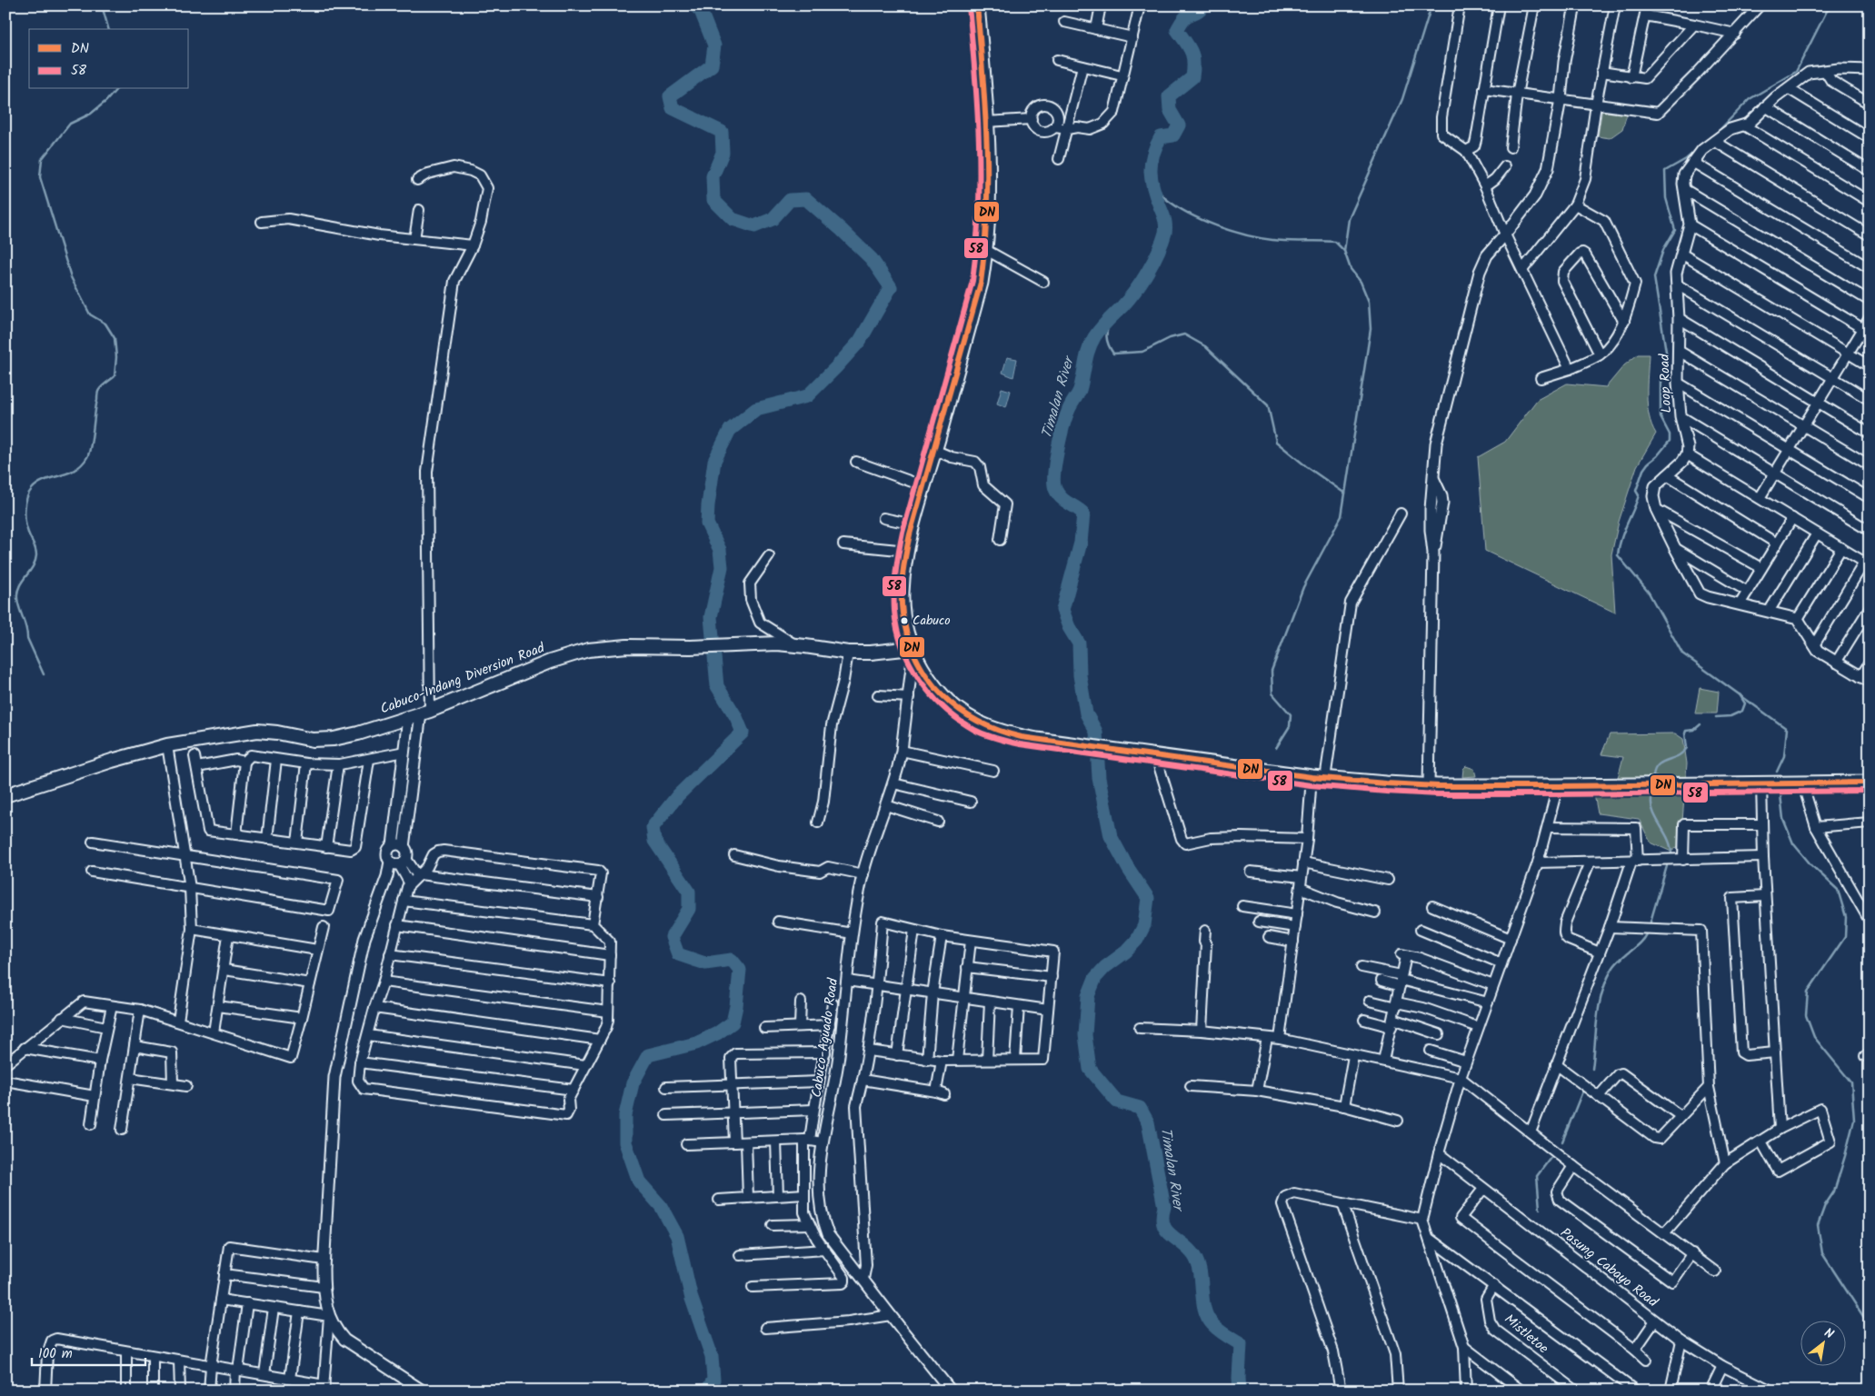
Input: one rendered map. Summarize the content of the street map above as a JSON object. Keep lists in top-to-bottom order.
{
  "streets": {
    "main road": ["Cabuco-Indang Diversion Road"],
    "street": [
      "Loop Road",
      "Cabuco-Aguado Road",
      "Pasung Cabayo Road",
      "Mistletoe"
    ]
  },
  "crossings": [
    ["Cabuco-Indang Diversion Road", "Cabuco-Aguado Road"]
  ],
  "water": ["Timalan River"],
  "places": ["Cabuco"],
  "lines": ["transit line DN", "transit line 58"],
  "legend": ["DN", "58"],
  "scale_bar": "100 m",
  "north": "top right"
}
